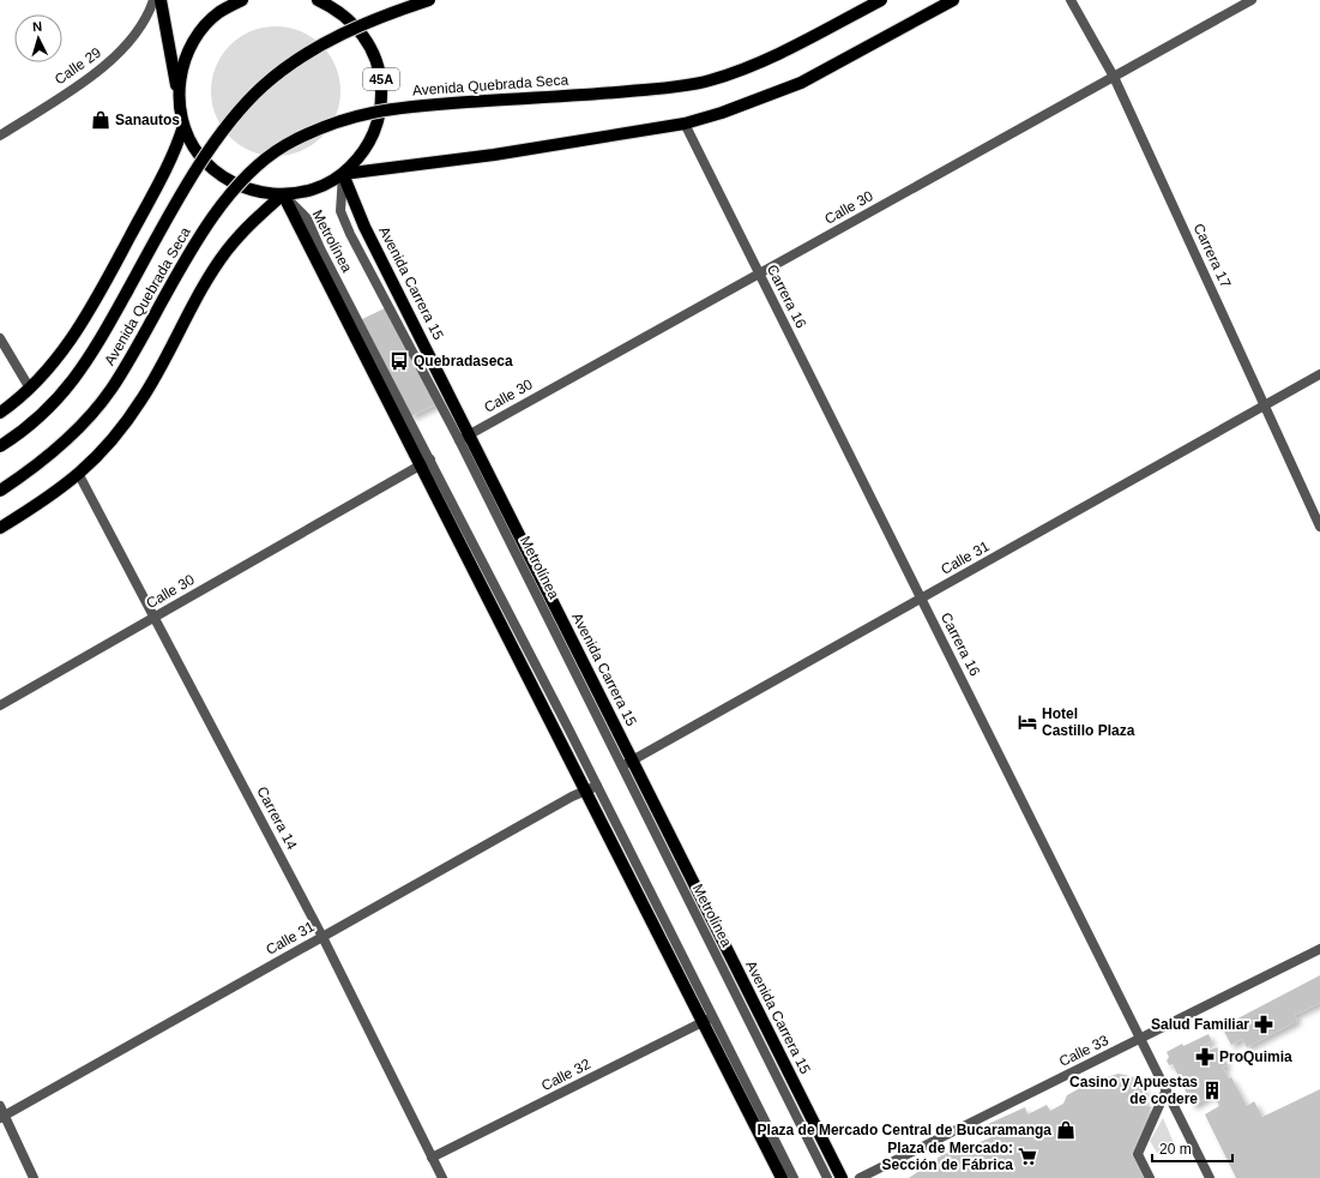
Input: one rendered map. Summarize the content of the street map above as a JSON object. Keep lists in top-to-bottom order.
{
  "streets": {
    "main road": ["45A", "Avenida Quebrada Seca", "Avenida Carrera 15"],
    "street": [
      "Calle 29",
      "Calle 30",
      "Metrolínea",
      "Carrera 17",
      "Carrera 16",
      "Calle 31",
      "Carrera 14",
      "Calle 33",
      "Calle 32"
    ]
  },
  "crossings": [
    ["45A", "Avenida Carrera 15"],
    ["Calle 30", "Carrera 17"],
    ["Calle 30", "Avenida Carrera 15"],
    ["Calle 30", "Carrera 16"],
    ["Calle 30", "Carrera 14"],
    ["Metrolínea", "Avenida Carrera 15"],
    ["Metrolínea", "Calle 31"],
    ["Carrera 17", "Calle 31"],
    ["Avenida Carrera 15", "Calle 31"],
    ["Carrera 16", "Calle 31"],
    ["Carrera 16", "Calle 33"],
    ["Calle 31", "Carrera 14"],
    ["Carrera 14", "Calle 32"]
  ],
  "places": {
    "shop": ["Sanautos", "Plaza de Mercado Central de Bucaramanga"],
    "bus stop": ["Quebradaseca"],
    "hotel": ["Hotel Castillo Plaza"],
    "pharmacy": ["Salud Familiar", "ProQuimia"],
    "building": ["Casino y Apuestas de codere"],
    "supermarket": ["Plaza de Mercado: Sección de Fábrica"]
  },
  "scale_bar": "20 m",
  "north": "top"
}
